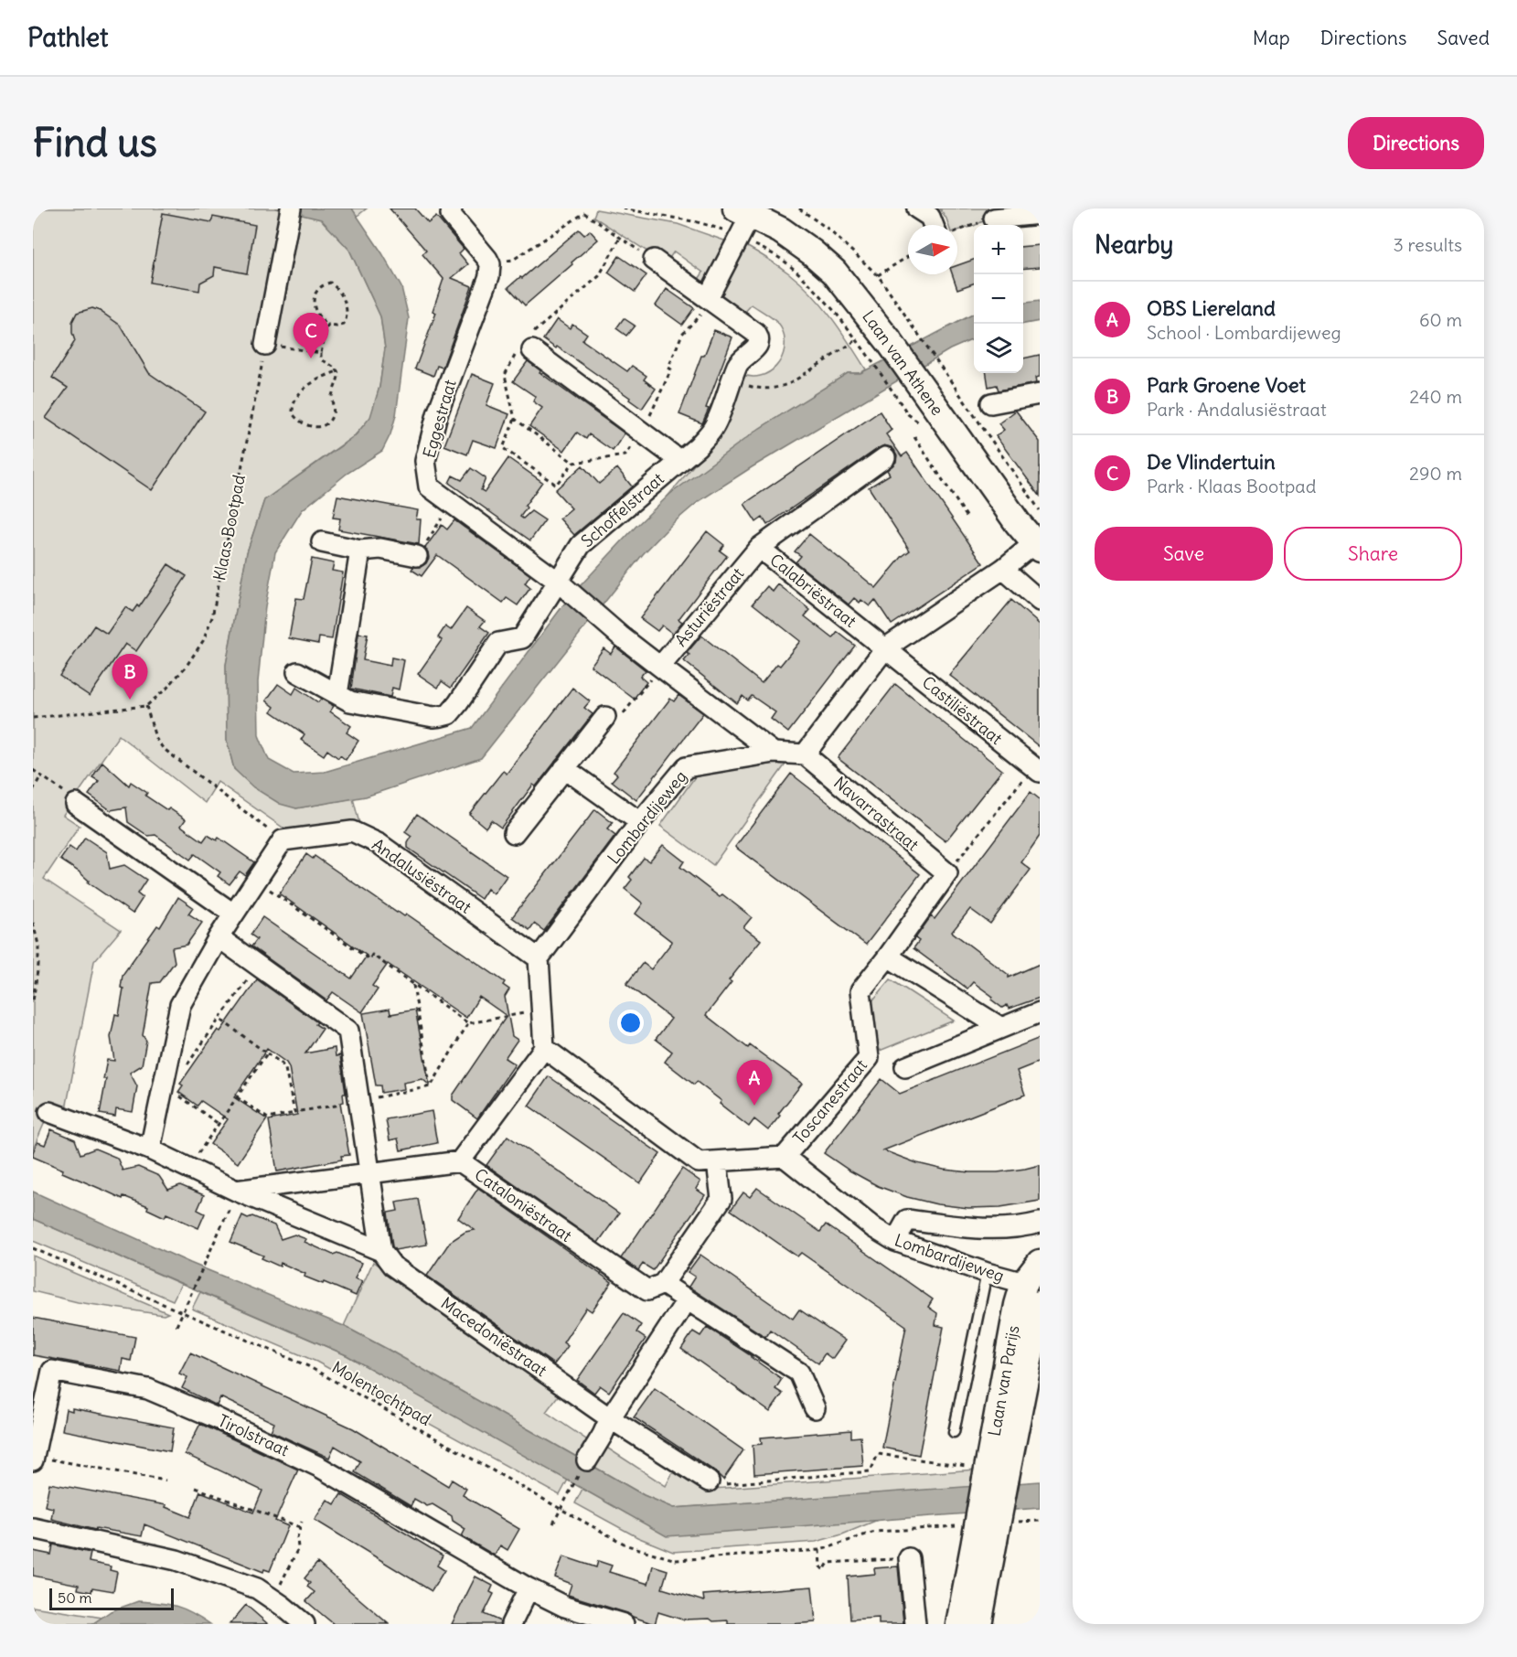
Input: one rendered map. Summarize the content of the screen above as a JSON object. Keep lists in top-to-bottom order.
{
  "streets": {
    "street": [
      "Laan van Athene",
      "Eggestraat",
      "Schoffelstraat",
      "Calabriëstraat",
      "Asturiëstraat",
      "Castiliëstraat",
      "Navarrastraat",
      "Lombardijeweg",
      "Andalusiëstraat",
      "Toscanestraat",
      "Cataloniëstraat",
      "Macedoniëstraat",
      "Laan van Parijs",
      "Tirolstraat"
    ],
    "path": ["Klaas Bootpad", "Molentochtpad"]
  },
  "crossings": [
    ["Eggestraat", "Schoffelstraat"],
    ["Calabriëstraat", "Asturiëstraat"],
    ["Calabriëstraat", "Castiliëstraat"],
    ["Navarrastraat", "Lombardijeweg"],
    ["Lombardijeweg", "Andalusiëstraat"],
    ["Lombardijeweg", "Toscanestraat"],
    ["Lombardijeweg", "Laan van Parijs"],
    ["Cataloniëstraat", "Macedoniëstraat"]
  ],
  "scale_bar": "50 m",
  "north": "right",
  "page": {
    "header": "Pathlet",
    "nav": ["Map", "Directions", "Saved"],
    "buttons": [
      "Directions",
      ["Save", "Share"]
    ],
    "title": "Find us",
    "heading": ["Nearby", "3 results"],
    "map_buttons": ["+", "−"],
    "list": [
      {
        "mark": "A",
        "name": "OBS Liereland",
        "note": "School · Lombardijeweg",
        "value": "60 m"
      },
      {
        "mark": "B",
        "name": "Park Groene Voet",
        "note": "Park · Andalusiëstraat",
        "value": "240 m"
      },
      {
        "mark": "C",
        "name": "De Vlindertuin",
        "note": "Park · Klaas Bootpad",
        "value": "290 m"
      }
    ],
    "pins": ["C", "B", "A"],
    "scale": "50 m"
  }
}
